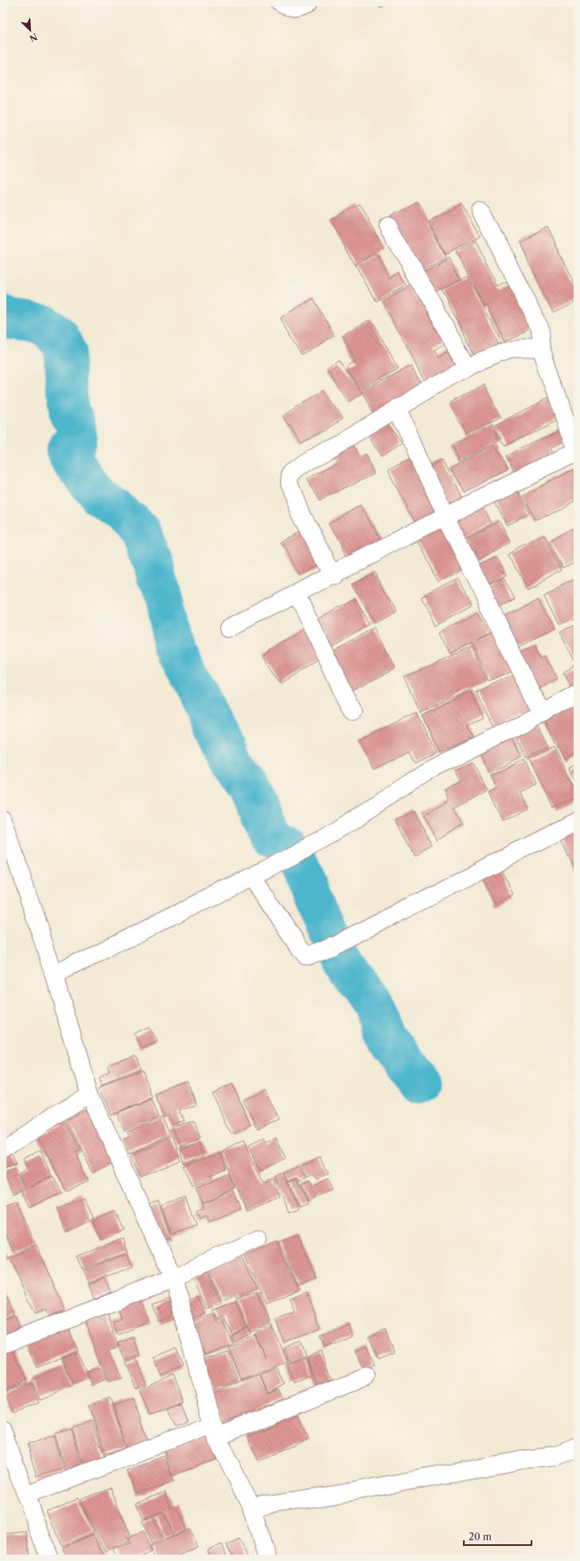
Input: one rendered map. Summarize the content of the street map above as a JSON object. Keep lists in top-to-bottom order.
{
  "scale_bar": "20 m",
  "north": "bottom right"
}
